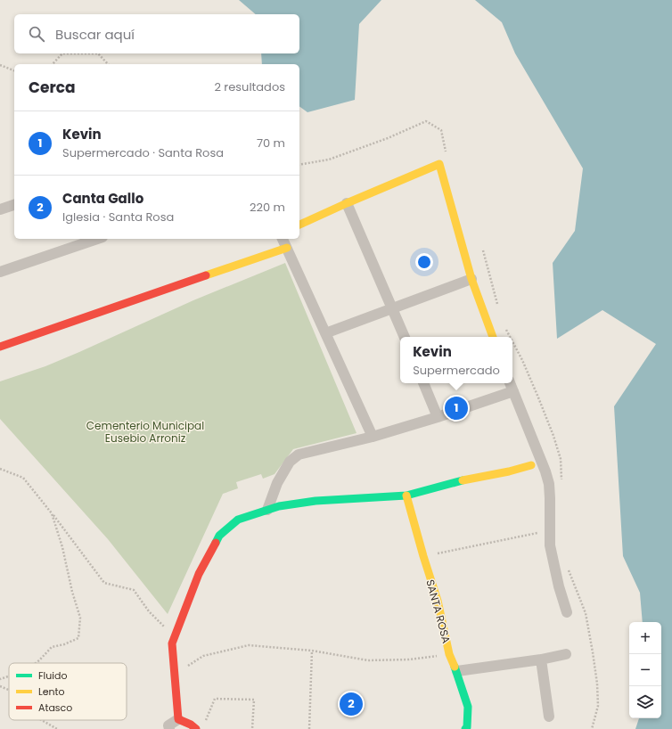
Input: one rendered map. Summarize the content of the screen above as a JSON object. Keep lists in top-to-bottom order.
{
  "streets": {
    "street": ["SANTA ROSA"]
  },
  "parks": ["Cementerio Municipal Eusebio Arroniz"],
  "legend": ["Fluido", "Lento", "Atasco"],
  "page": {
    "search": "Buscar aquí",
    "heading": ["Cerca", "2 resultados"],
    "list": [
      {
        "mark": "1",
        "name": "Kevin",
        "note": "Supermercado · Santa Rosa",
        "value": "70 m"
      },
      {
        "mark": "2",
        "name": "Canta Gallo",
        "note": "Iglesia · Santa Rosa",
        "value": "220 m"
      }
    ],
    "popup": ["Kevin", "Supermercado"],
    "pins": ["1", "2"],
    "map_buttons": ["+", "−"]
  }
}
